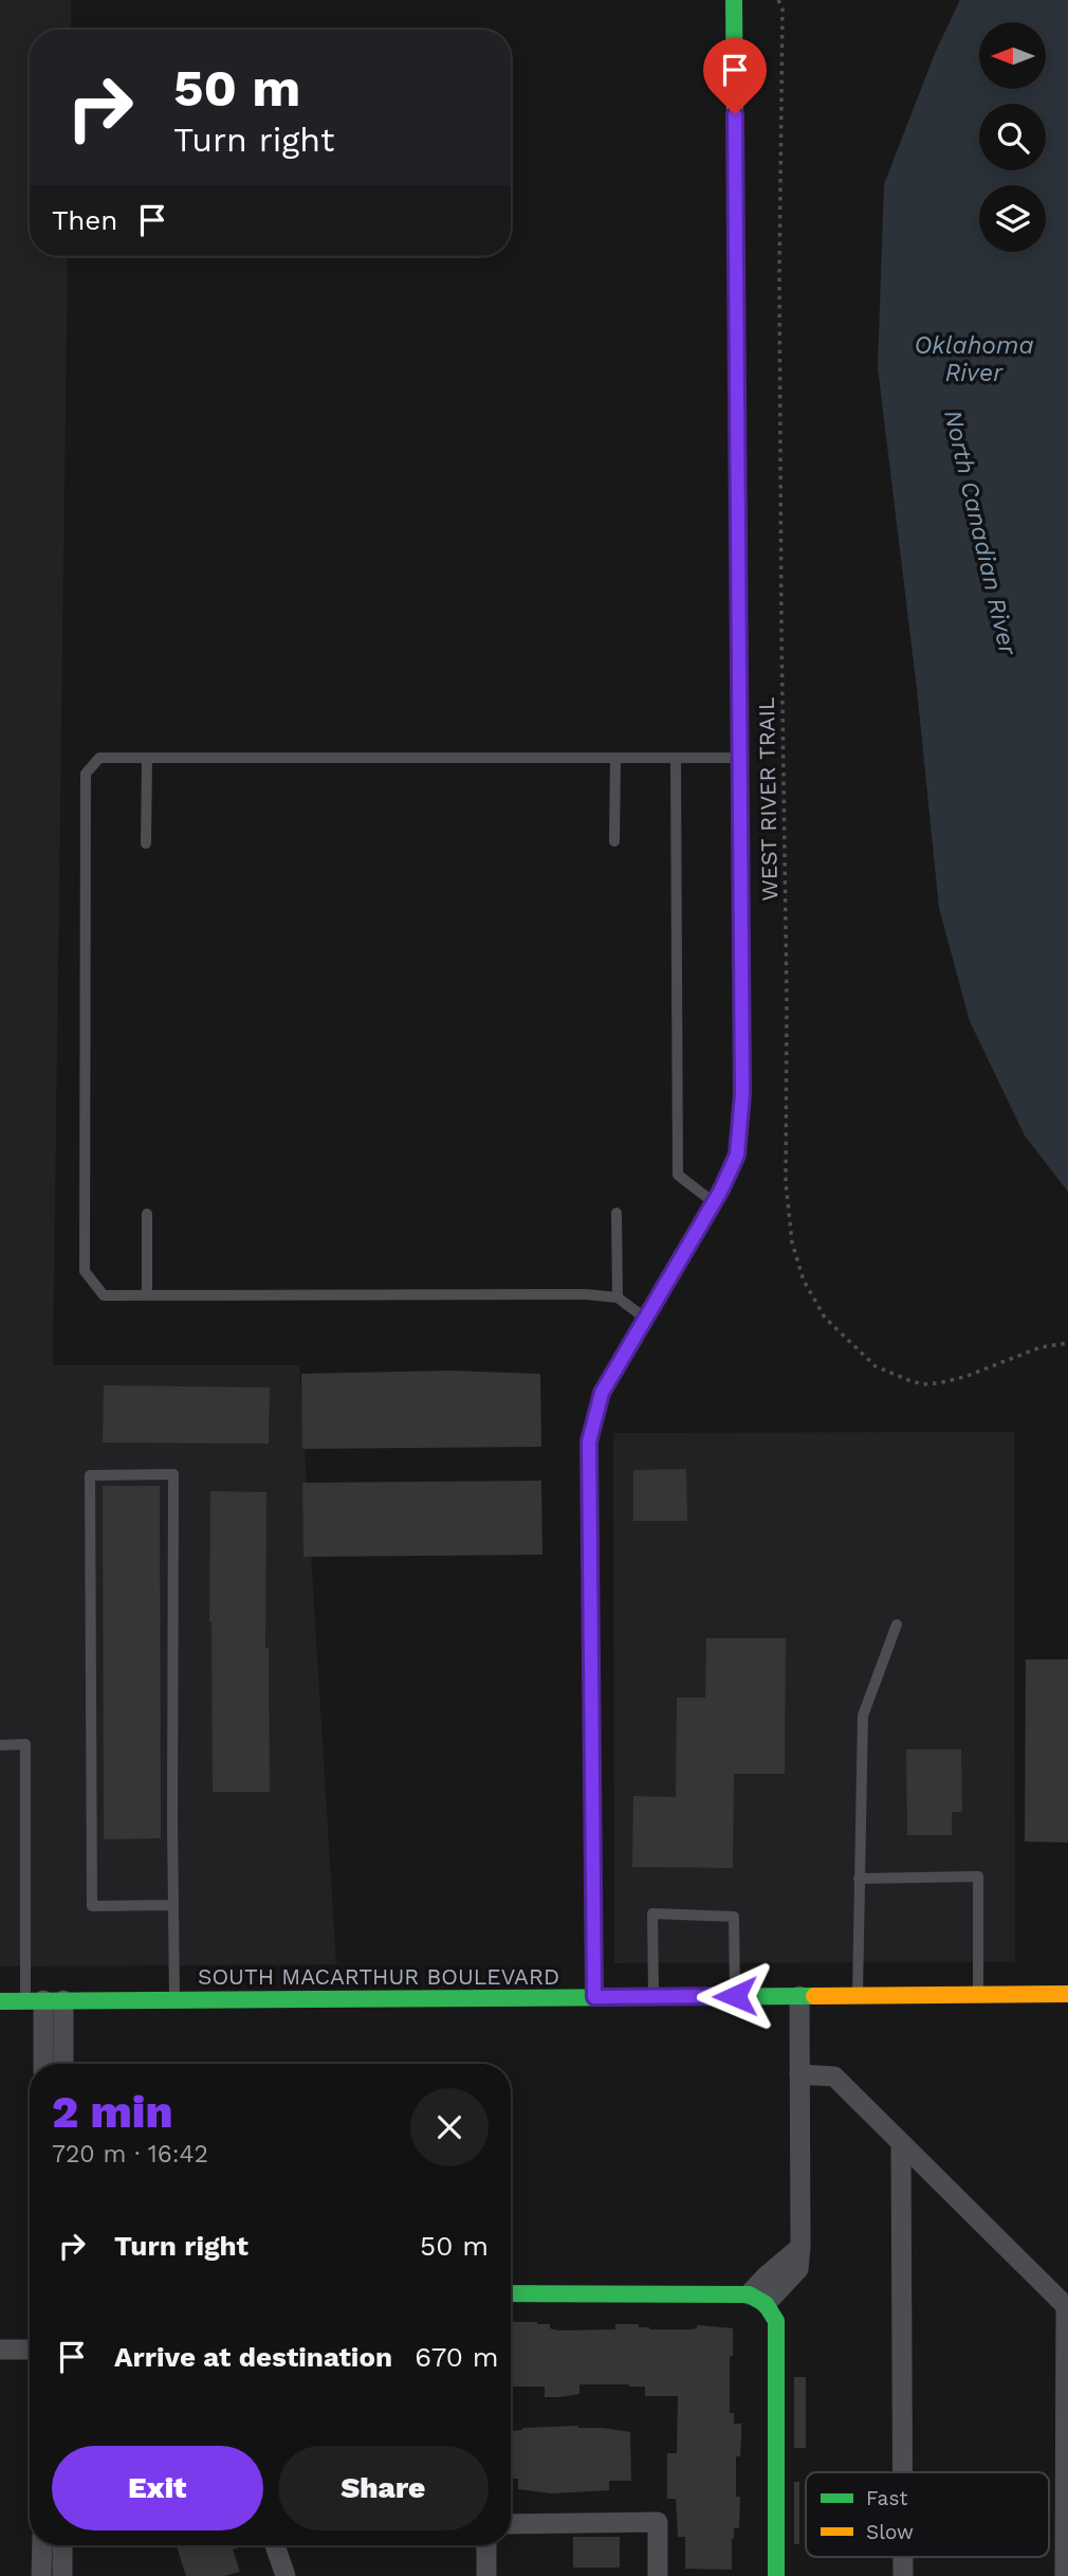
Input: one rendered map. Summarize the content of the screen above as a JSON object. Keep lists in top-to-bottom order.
{
  "streets": {
    "street": ["SOUTH MACARTHUR BOULEVARD"],
    "path": ["WEST RIVER TRAIL"]
  },
  "water": ["Oklahoma River", "North Canadian River"],
  "legend": ["Fast", "Slow"],
  "north": "left",
  "page": {
    "turn": ["50 m", "Turn right"],
    "then": "Then",
    "heading": ["2 min", "720 m · 16:42"],
    "list": [
      {
        "name": "Turn right",
        "value": "50 m"
      },
      {
        "name": "Arrive at destination",
        "value": "670 m"
      }
    ],
    "buttons": ["Exit", "Share"]
  }
}
